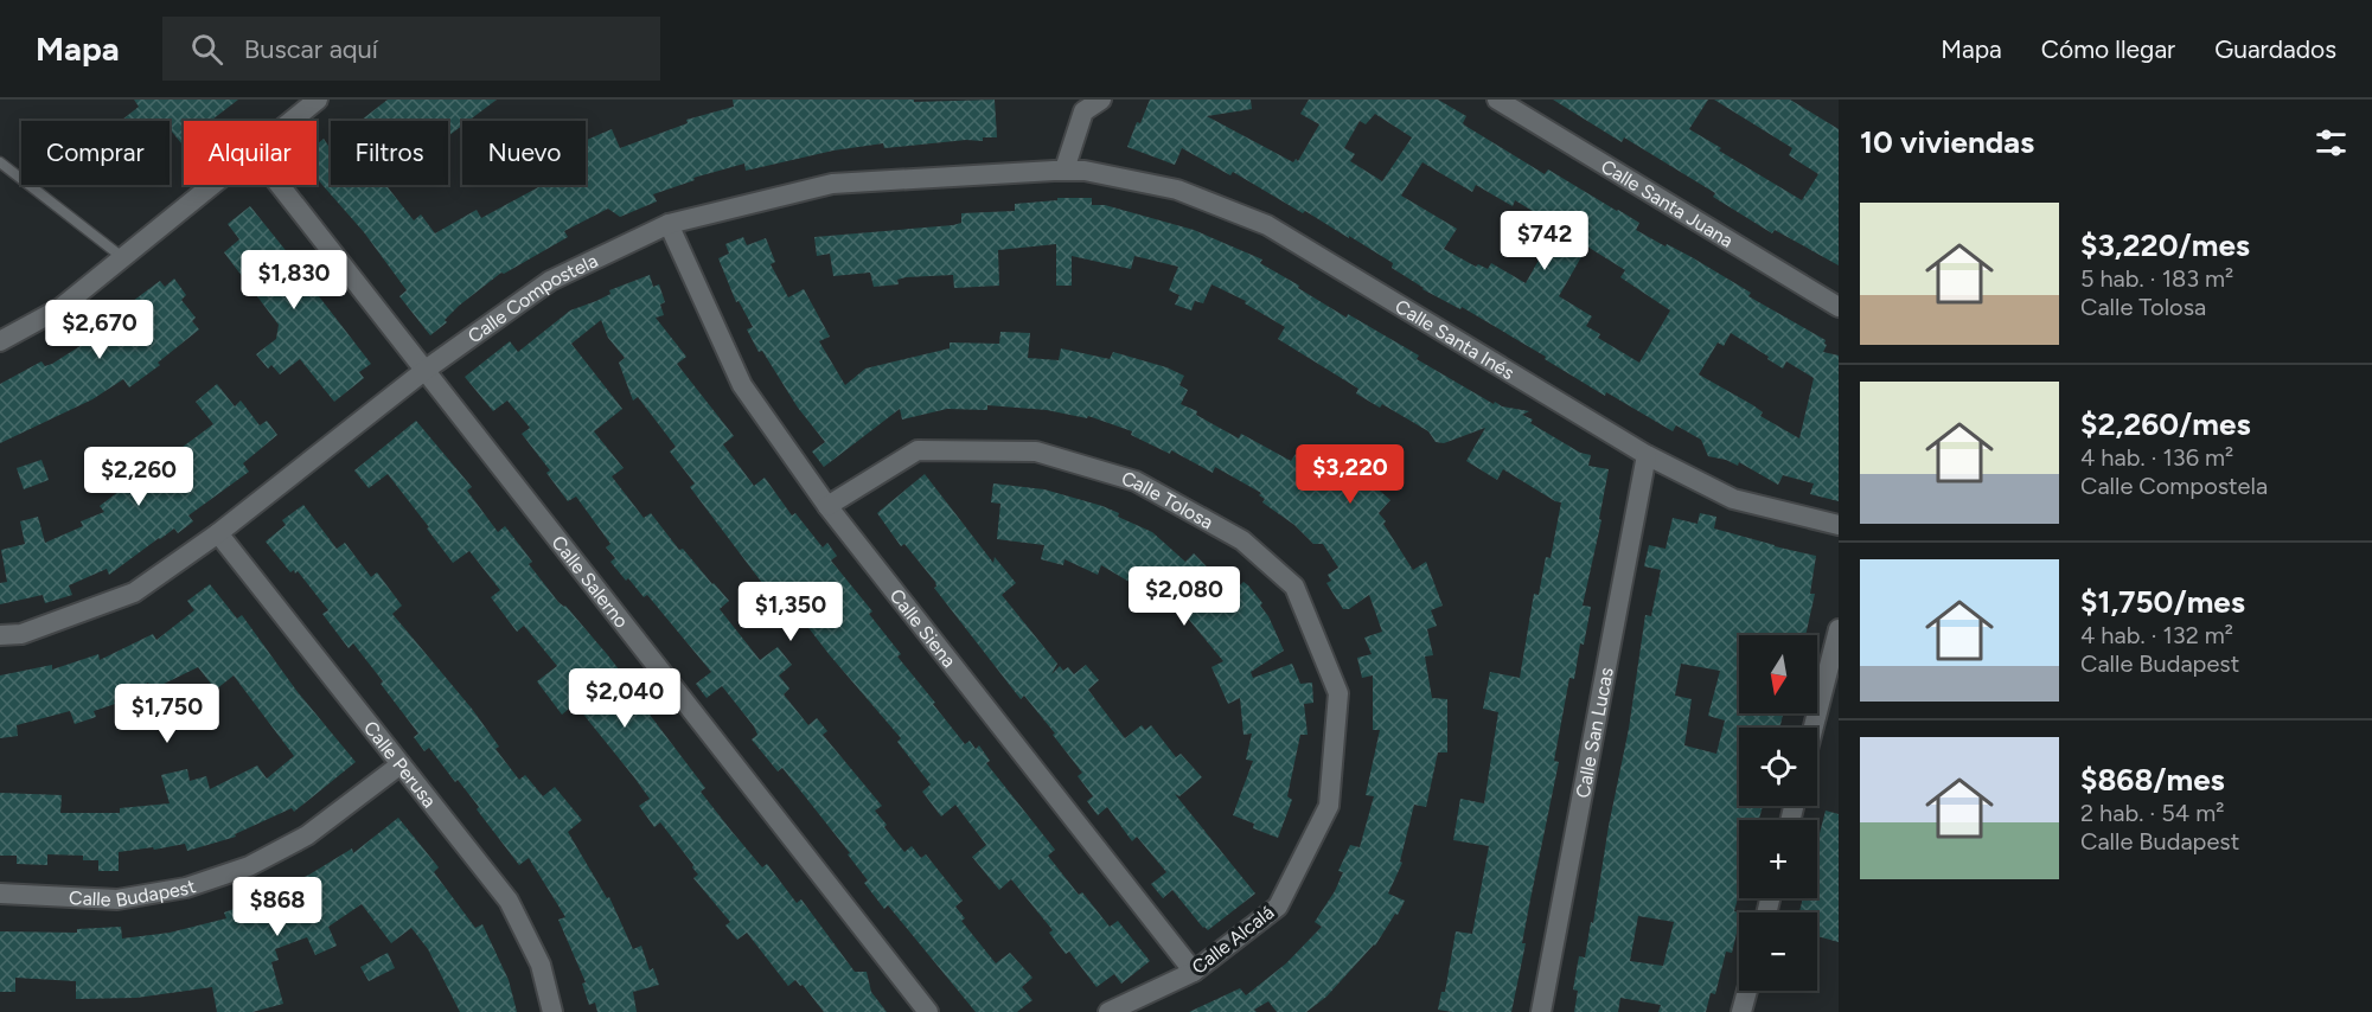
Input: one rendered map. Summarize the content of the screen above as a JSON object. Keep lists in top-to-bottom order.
{
  "streets": {
    "street": [
      "Calle Santa Juana",
      "Calle Compostela",
      "Calle Santa Inés",
      "Calle Tolosa",
      "Calle Salerno",
      "Calle Siena",
      "Calle San Lucas",
      "Calle Perusa",
      "Calle Budapest",
      "Calle Alcalá"
    ]
  },
  "crossings": [
    ["Calle Compostela", "Calle Santa Inés"],
    ["Calle Compostela", "Calle Salerno"],
    ["Calle Compostela", "Calle Siena"],
    ["Calle Compostela", "Calle Perusa"],
    ["Calle Santa Inés", "Calle San Lucas"],
    ["Calle Tolosa", "Calle Siena"],
    ["Calle Tolosa", "Calle Alcalá"],
    ["Calle Siena", "Calle Alcalá"],
    ["Calle Perusa", "Calle Budapest"]
  ],
  "north": "bottom",
  "page": {
    "header": "Mapa",
    "search": "Buscar aquí",
    "nav": ["Mapa", "Cómo llegar", "Guardados"],
    "heading": "10 viviendas",
    "chip": [
      "Comprar",
      "Alquilar",
      "Filtros",
      "Nuevo"
    ],
    "list": [
      {
        "name": "$3,220/mes",
        "note": "5 hab. · 183 m² · Calle Tolosa"
      },
      {
        "name": "$2,260/mes",
        "note": "4 hab. · 136 m² · Calle Compostela"
      },
      {
        "name": "$1,750/mes",
        "note": "4 hab. · 132 m² · Calle Budapest"
      },
      {
        "name": "$868/mes",
        "note": "2 hab. · 54 m² · Calle Budapest"
      }
    ],
    "price": [
      "$742",
      "$1,830",
      "$2,670",
      "$3,220",
      "$2,260",
      "$2,080",
      "$1,350",
      "$2,040",
      "$1,750",
      "$868"
    ],
    "map_buttons": ["+", "−"]
  }
}
